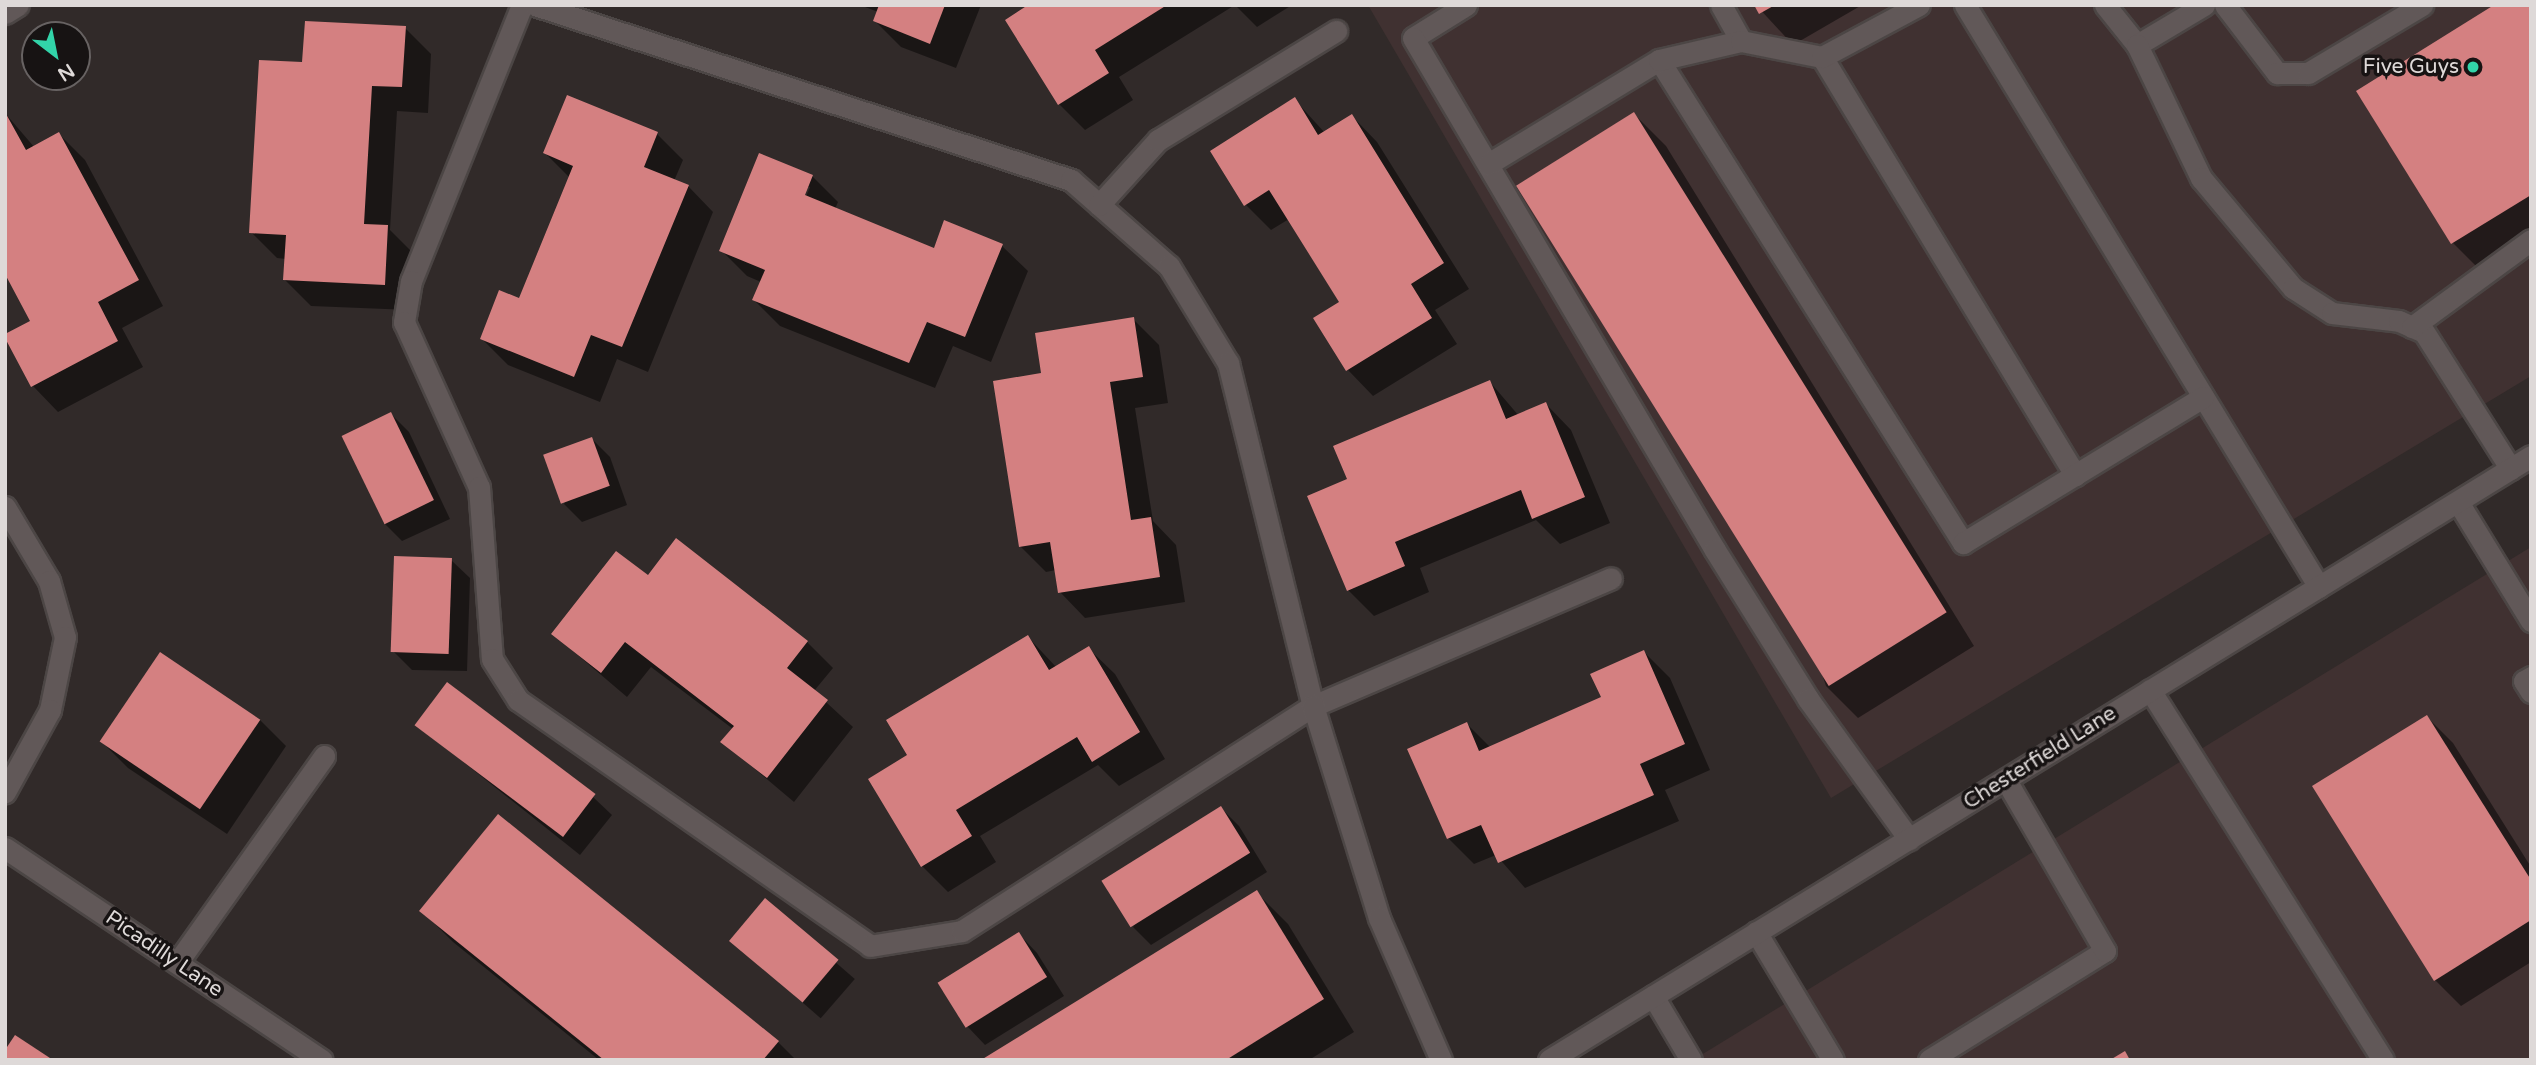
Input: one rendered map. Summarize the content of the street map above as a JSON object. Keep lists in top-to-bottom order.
{
  "streets": {
    "street": ["Chesterfield Lane", "Picadilly Lane"]
  },
  "places": ["Five Guys"],
  "north": "bottom right"
}
